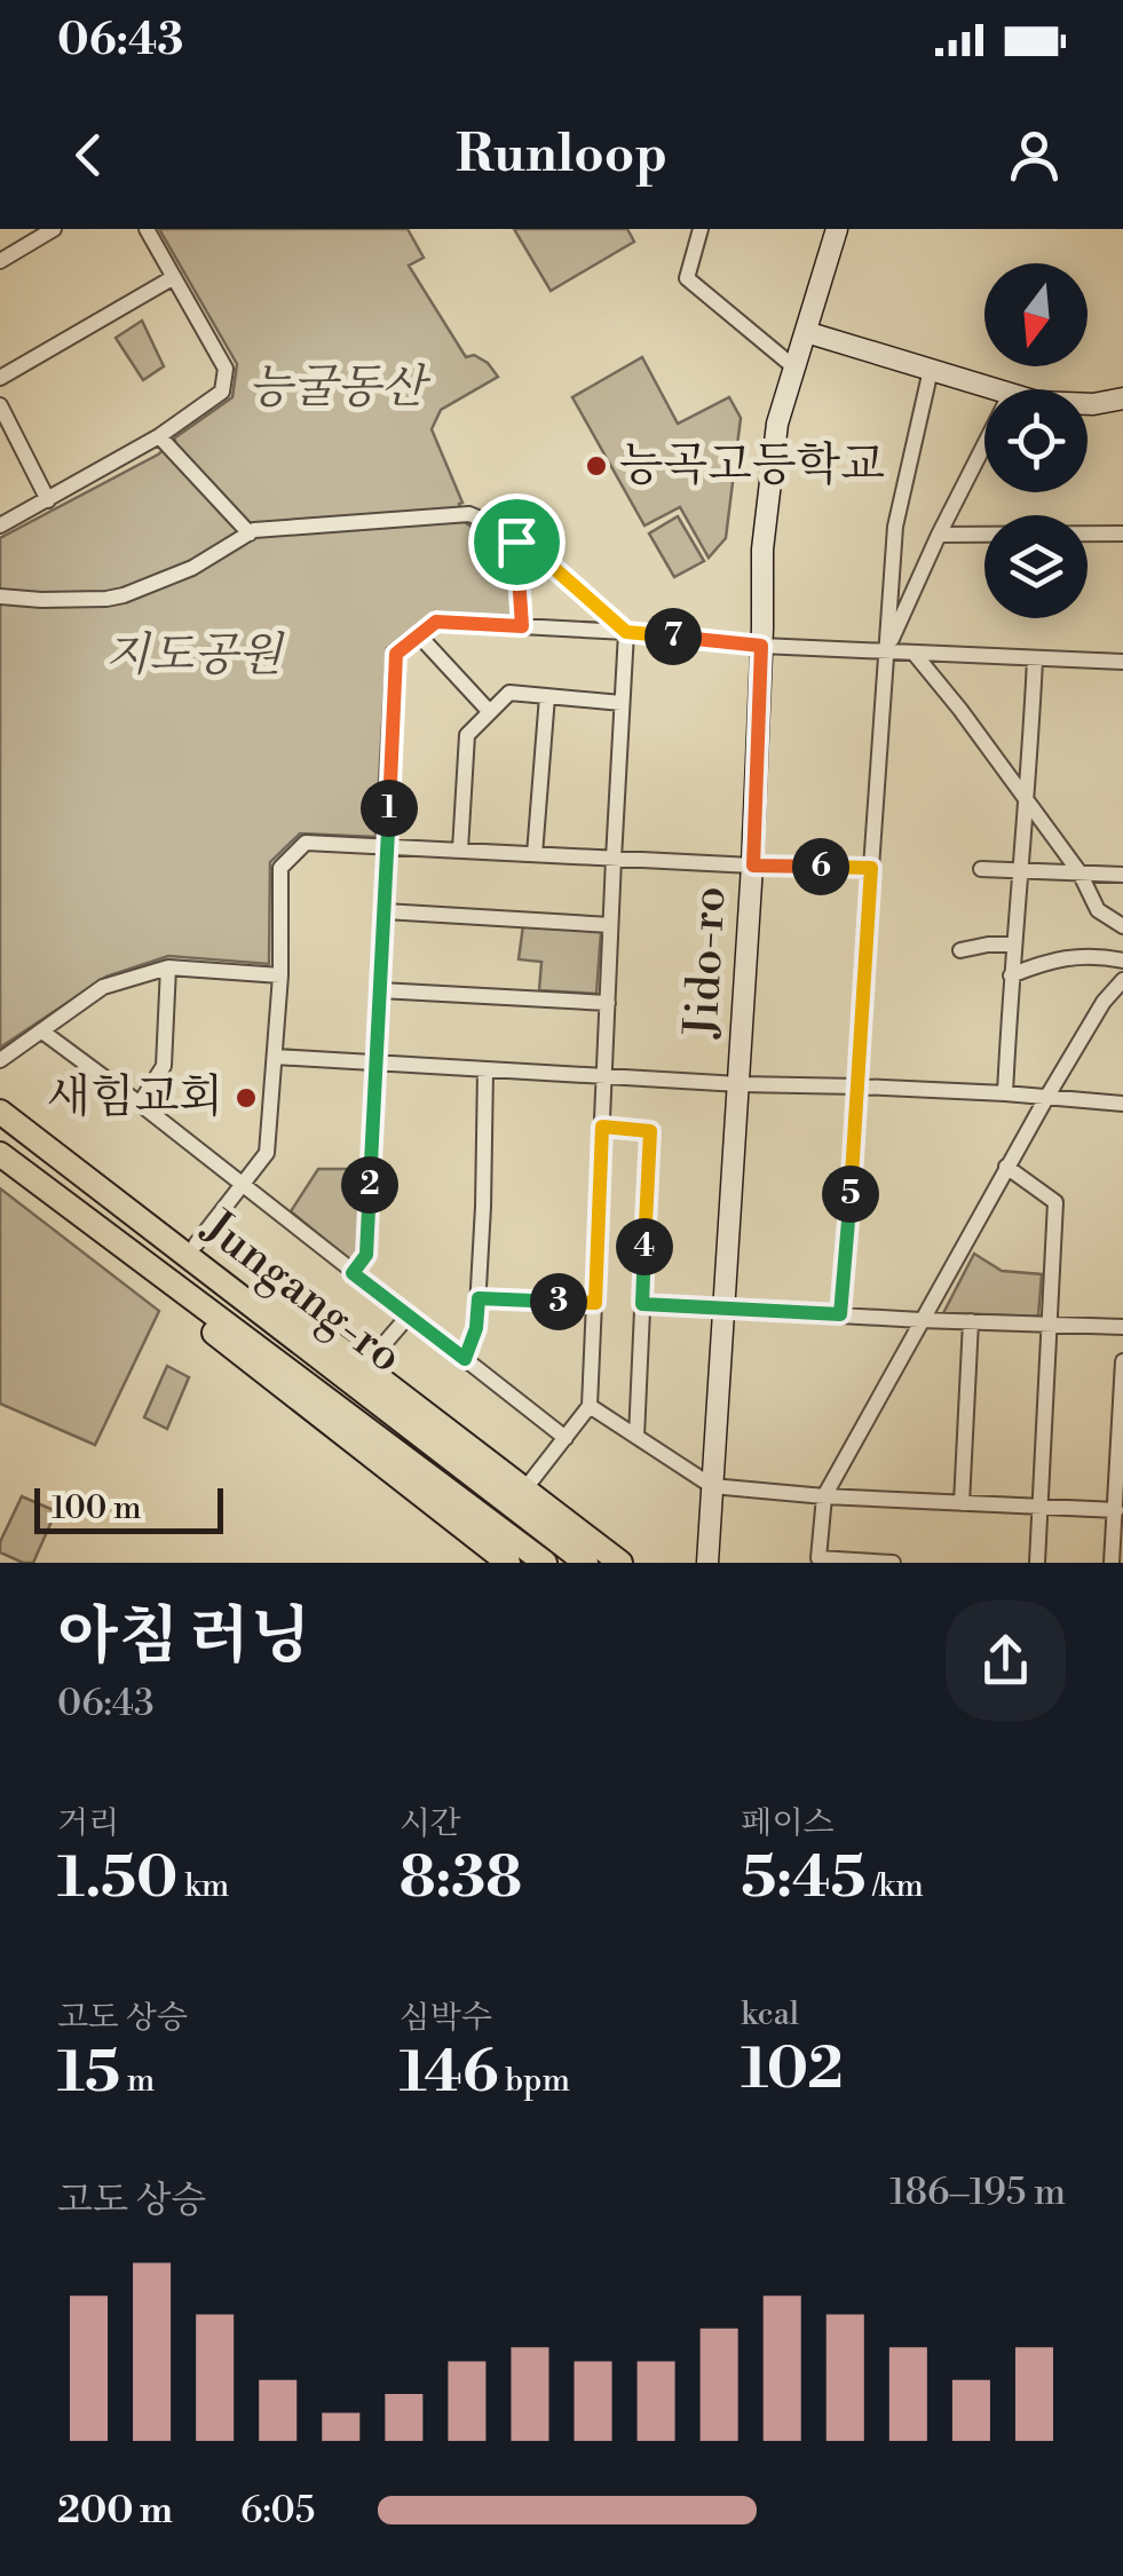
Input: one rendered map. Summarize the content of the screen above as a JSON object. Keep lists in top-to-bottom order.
{
  "streets": {
    "main road": ["Jido-ro", "Jungang-ro"]
  },
  "parks": ["능굴동산", "지도공원"],
  "places": ["능곡고등학교", "새힘교회"],
  "scale_bar": "100 m",
  "north": "bottom",
  "page": {
    "status": "06:43",
    "header": "Runloop",
    "pins": [
      "7",
      "1",
      "6",
      "2",
      "5",
      "4",
      "3"
    ],
    "scale": "100 m",
    "heading": ["아침 러닝", "06:43"],
    "stats": [
      ["거리", "1.50 km"],
      ["시간", "8:38"],
      ["페이스", "5:45 /km"],
      ["고도 상승", "15 m"],
      ["심박수", "146 bpm"],
      ["kcal", "102"]
    ],
    "chart": ["고도 상승", "186–195 m"],
    "list": [
      {
        "name": "200 m",
        "note": "6:05"
      }
    ]
  }
}
